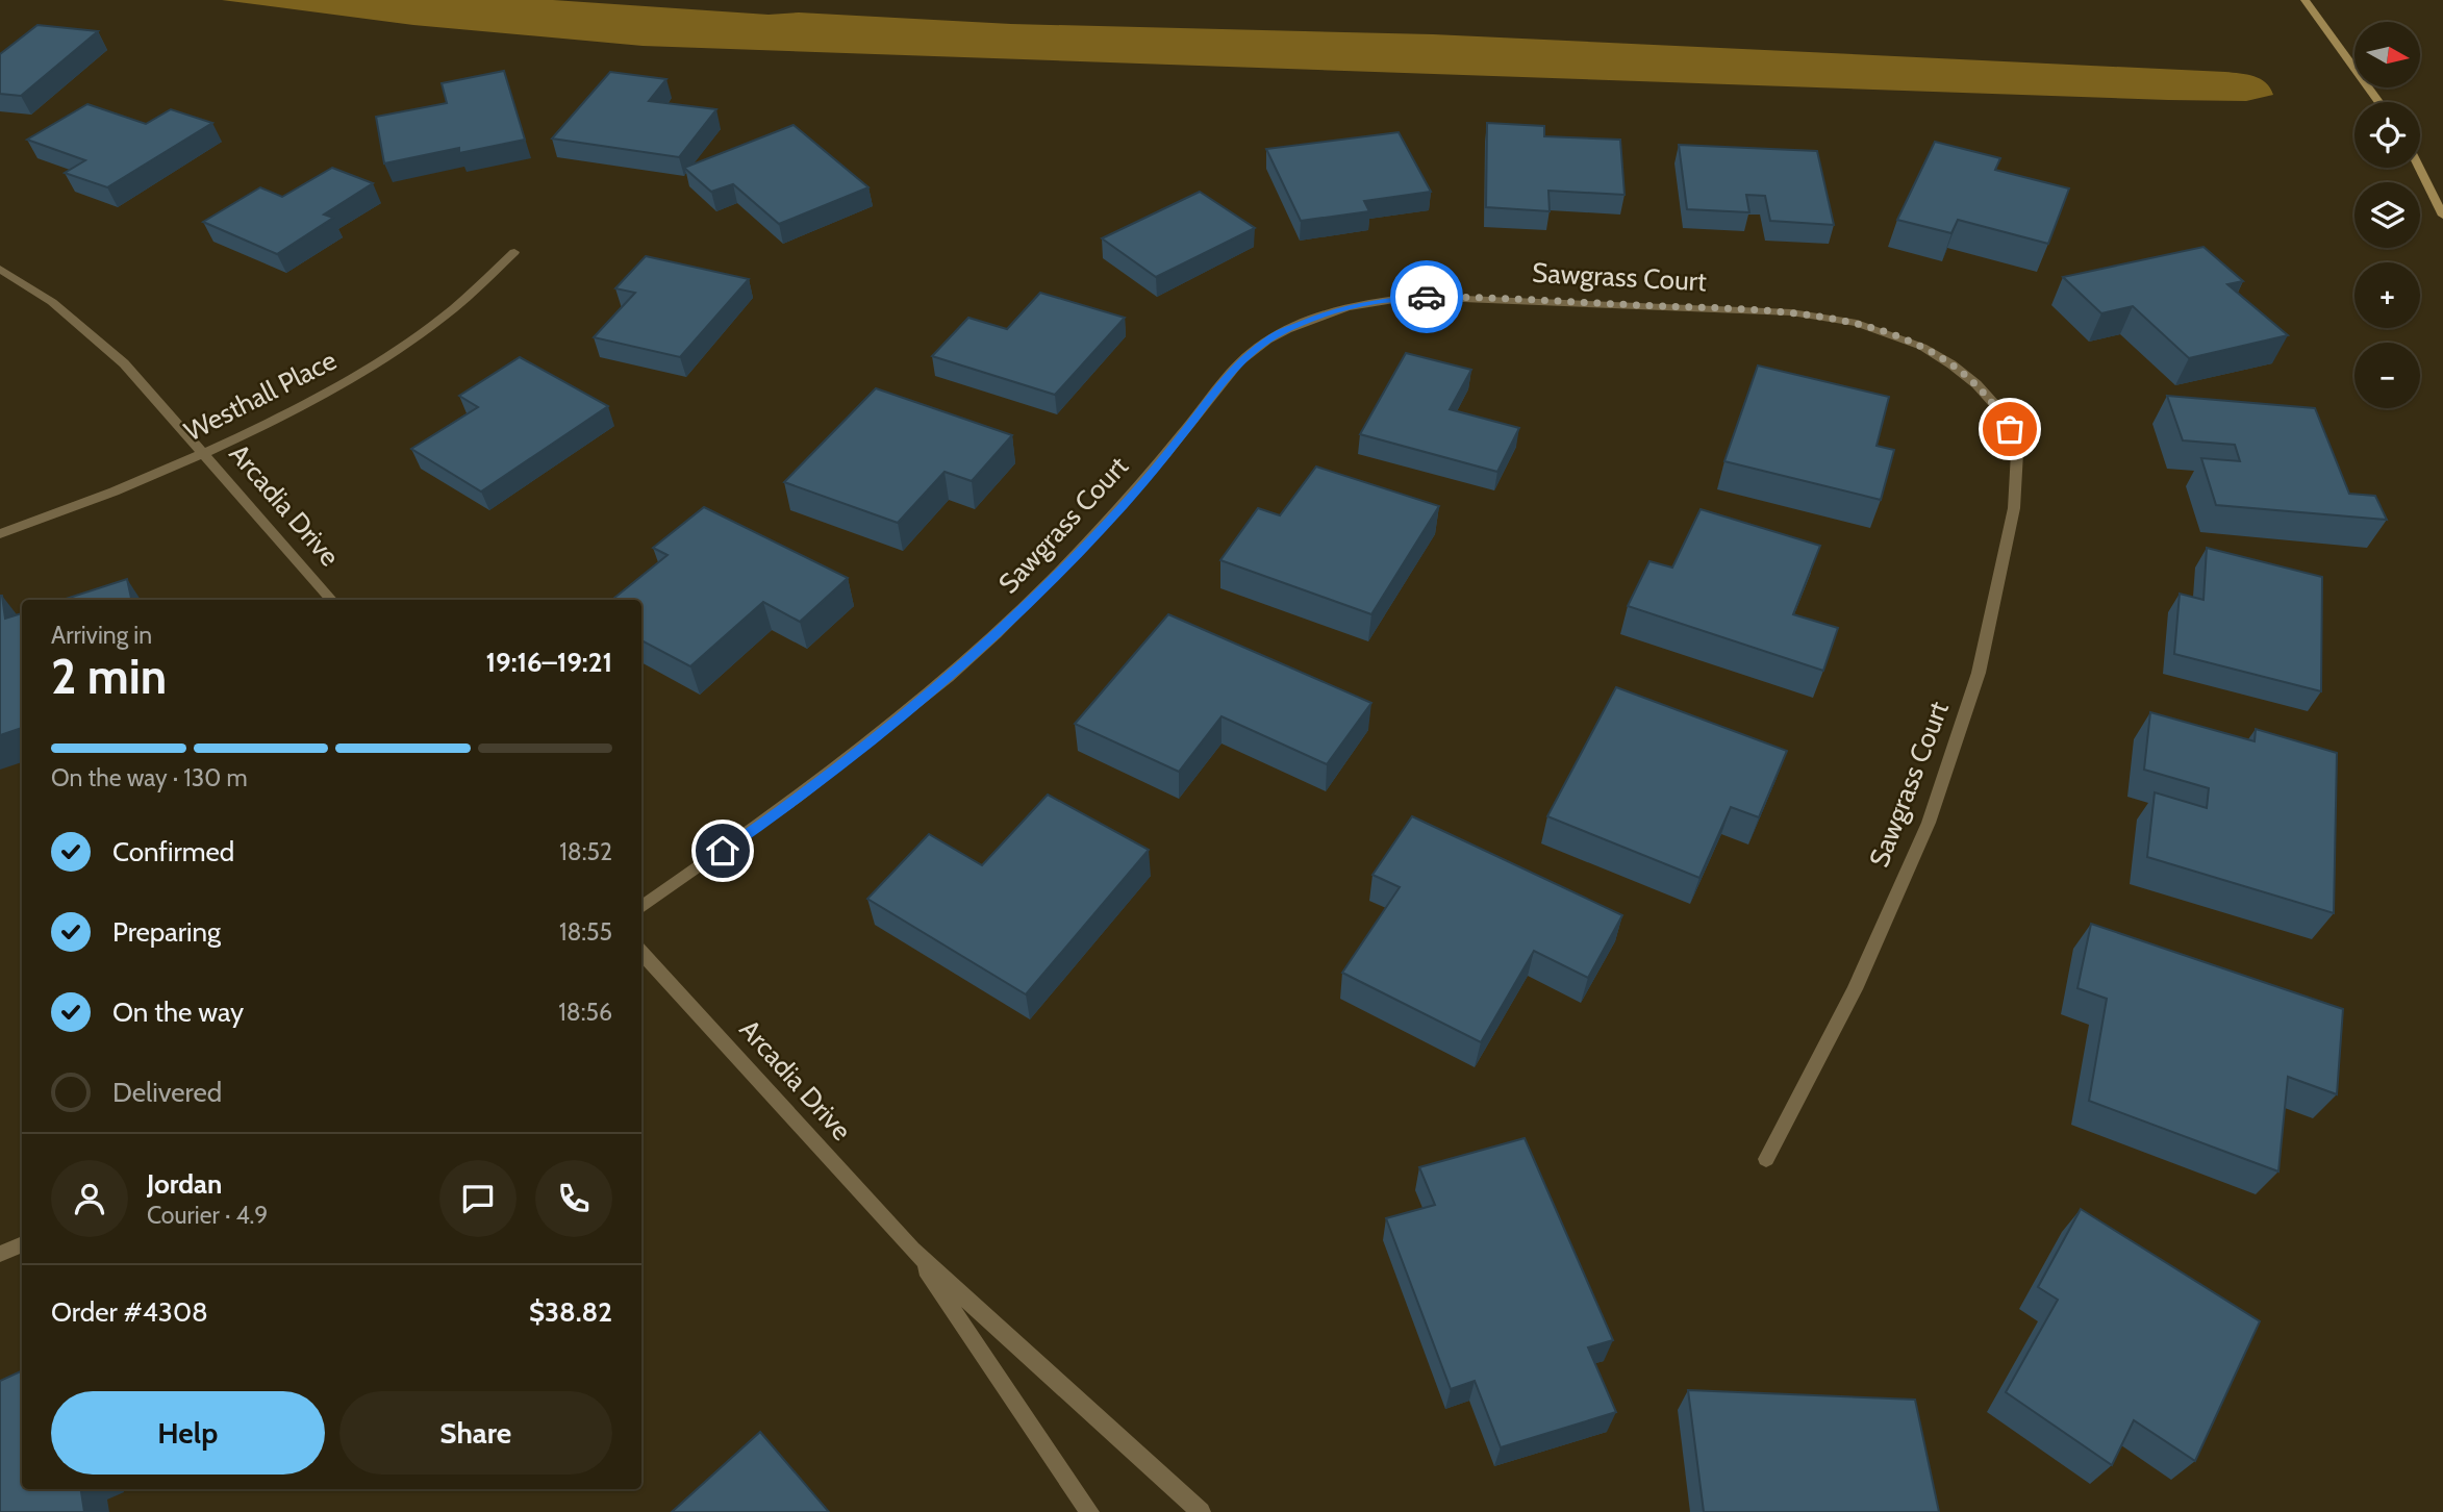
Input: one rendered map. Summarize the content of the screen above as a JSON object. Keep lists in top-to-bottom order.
{
  "streets": {
    "street": ["Sawgrass Court", "Westhall Place", "Arcadia Drive"]
  },
  "crossings": [
    ["Westhall Place", "Arcadia Drive"]
  ],
  "north": "right",
  "page": {
    "map_buttons": ["+", "−"],
    "heading": ["2 min", "Arriving in", "19:16–19:21"],
    "panel": [
      "Jordan",
      "Courier · 4.9",
      "Order #4308",
      "$38.82"
    ],
    "bar": "On the way · 130 m",
    "list": [
      ["Confirmed", "18:52"],
      ["Preparing", "18:55"],
      ["On the way", "18:56"],
      "Delivered"
    ],
    "buttons": ["Help", "Share"]
  }
}
